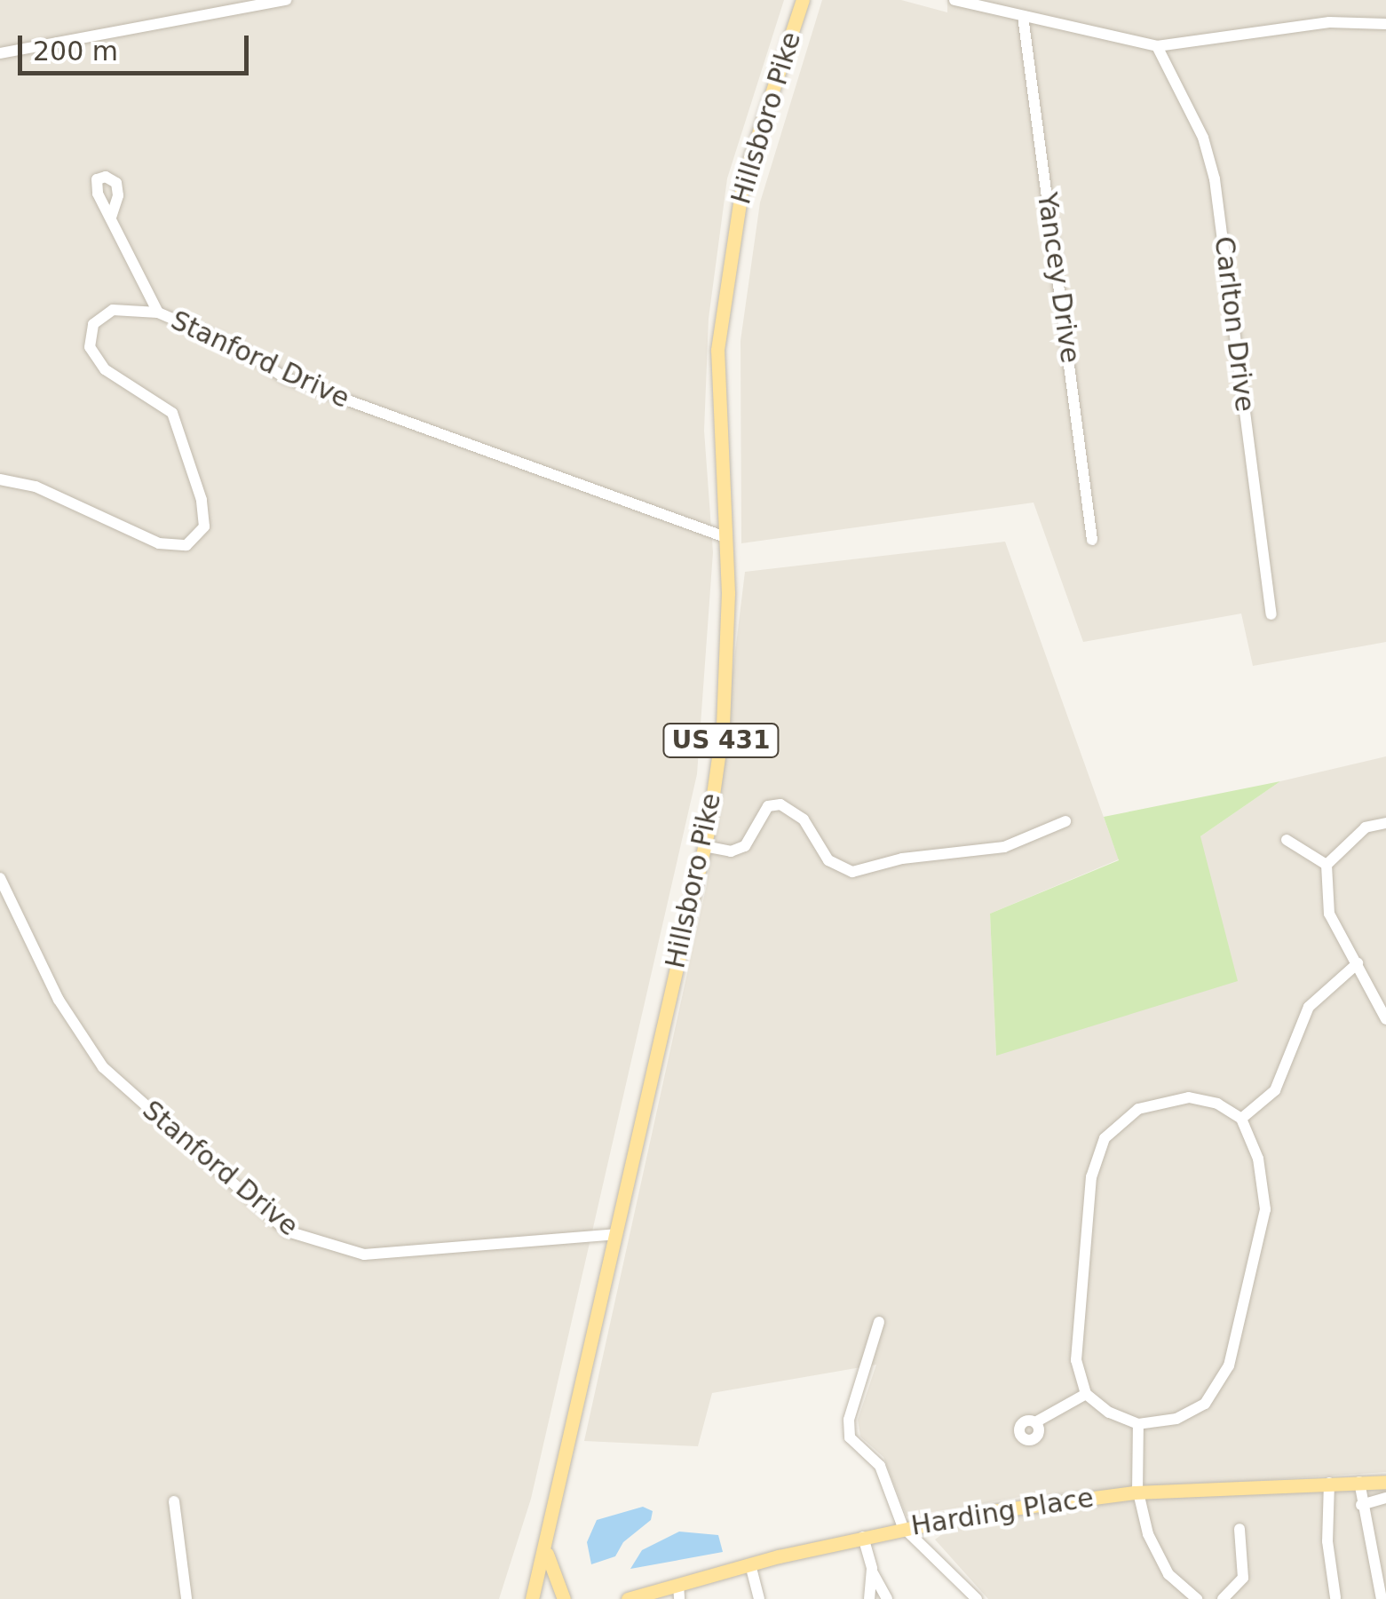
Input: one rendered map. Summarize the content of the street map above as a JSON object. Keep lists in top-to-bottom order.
{
  "streets": {
    "main road": ["Hillsboro Pike", "US 431", "Harding Place"],
    "street": ["Yancey Drive", "Carlton Drive", "Stanford Drive"]
  },
  "crossings": [
    ["Hillsboro Pike", "Stanford Drive"]
  ],
  "scale_bar": "200 m"
}
